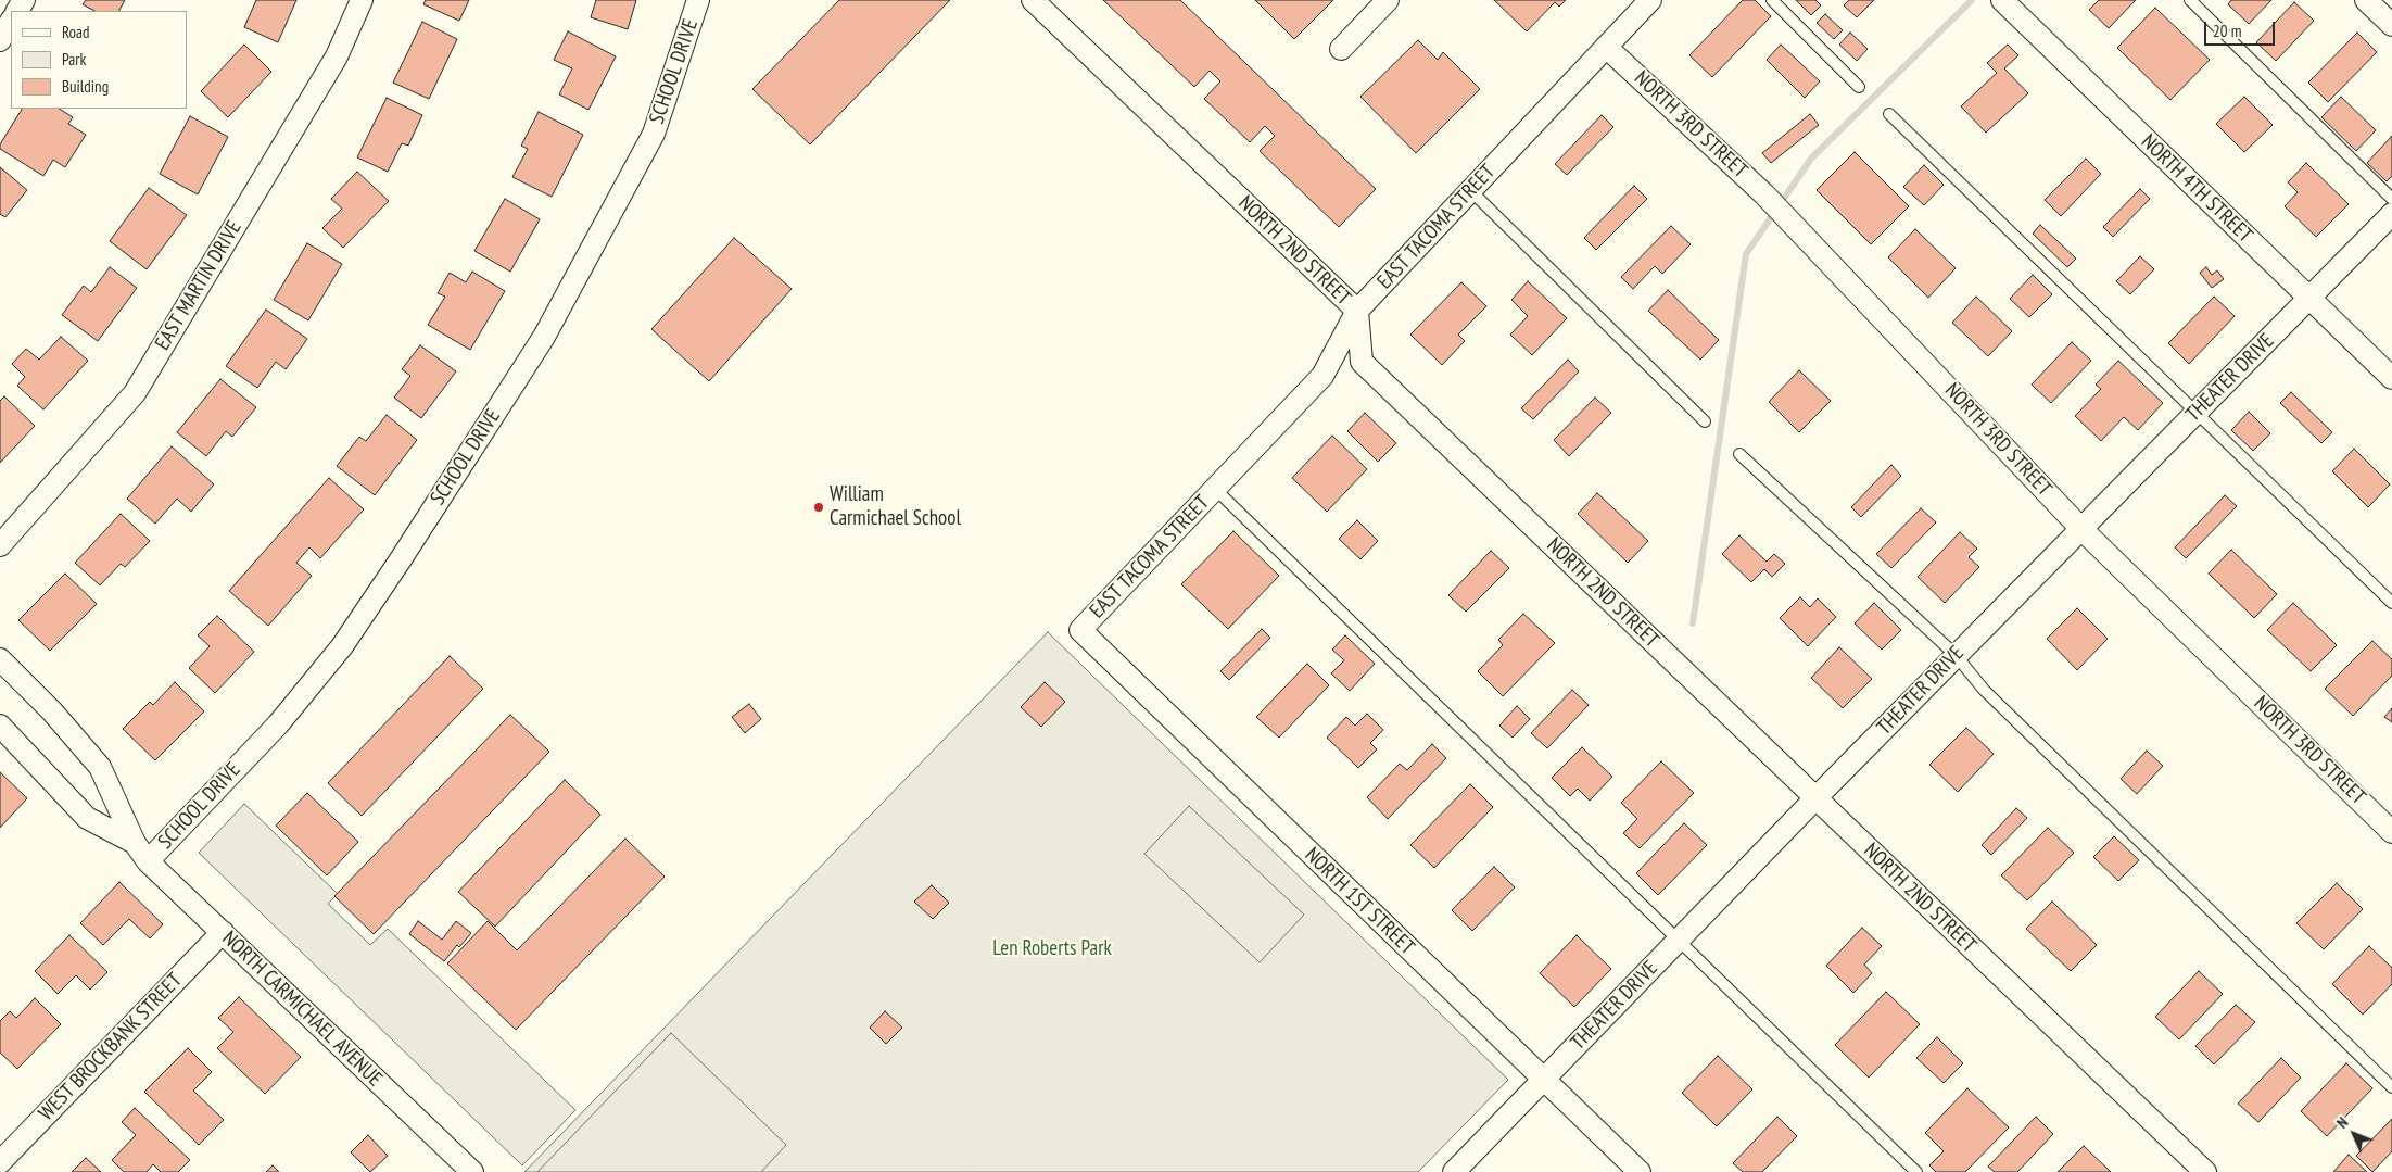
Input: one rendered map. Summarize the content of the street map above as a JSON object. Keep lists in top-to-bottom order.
{
  "streets": {
    "street": [
      "SCHOOL DRIVE",
      "NORTH 3RD STREET",
      "NORTH 4TH STREET",
      "EAST TACOMA STREET",
      "NORTH 2ND STREET",
      "EAST MARTIN DRIVE",
      "THEATER DRIVE",
      "NORTH 1ST STREET",
      "NORTH CARMICHAEL AVENUE",
      "WEST BROCKBANK STREET"
    ]
  },
  "crossings": [
    ["SCHOOL DRIVE", "NORTH CARMICHAEL AVENUE"],
    ["NORTH 3RD STREET", "EAST TACOMA STREET"],
    ["NORTH 3RD STREET", "THEATER DRIVE"],
    ["NORTH 4TH STREET", "THEATER DRIVE"],
    ["EAST TACOMA STREET", "NORTH 2ND STREET"],
    ["EAST TACOMA STREET", "NORTH 1ST STREET"],
    ["NORTH 2ND STREET", "THEATER DRIVE"],
    ["THEATER DRIVE", "NORTH 1ST STREET"],
    ["NORTH CARMICHAEL AVENUE", "WEST BROCKBANK STREET"]
  ],
  "parks": ["Len Roberts Park"],
  "places": ["William Carmichael School"],
  "legend": ["Road", "Park", "Building"],
  "scale_bar": "20 m",
  "north": "top left"
}
